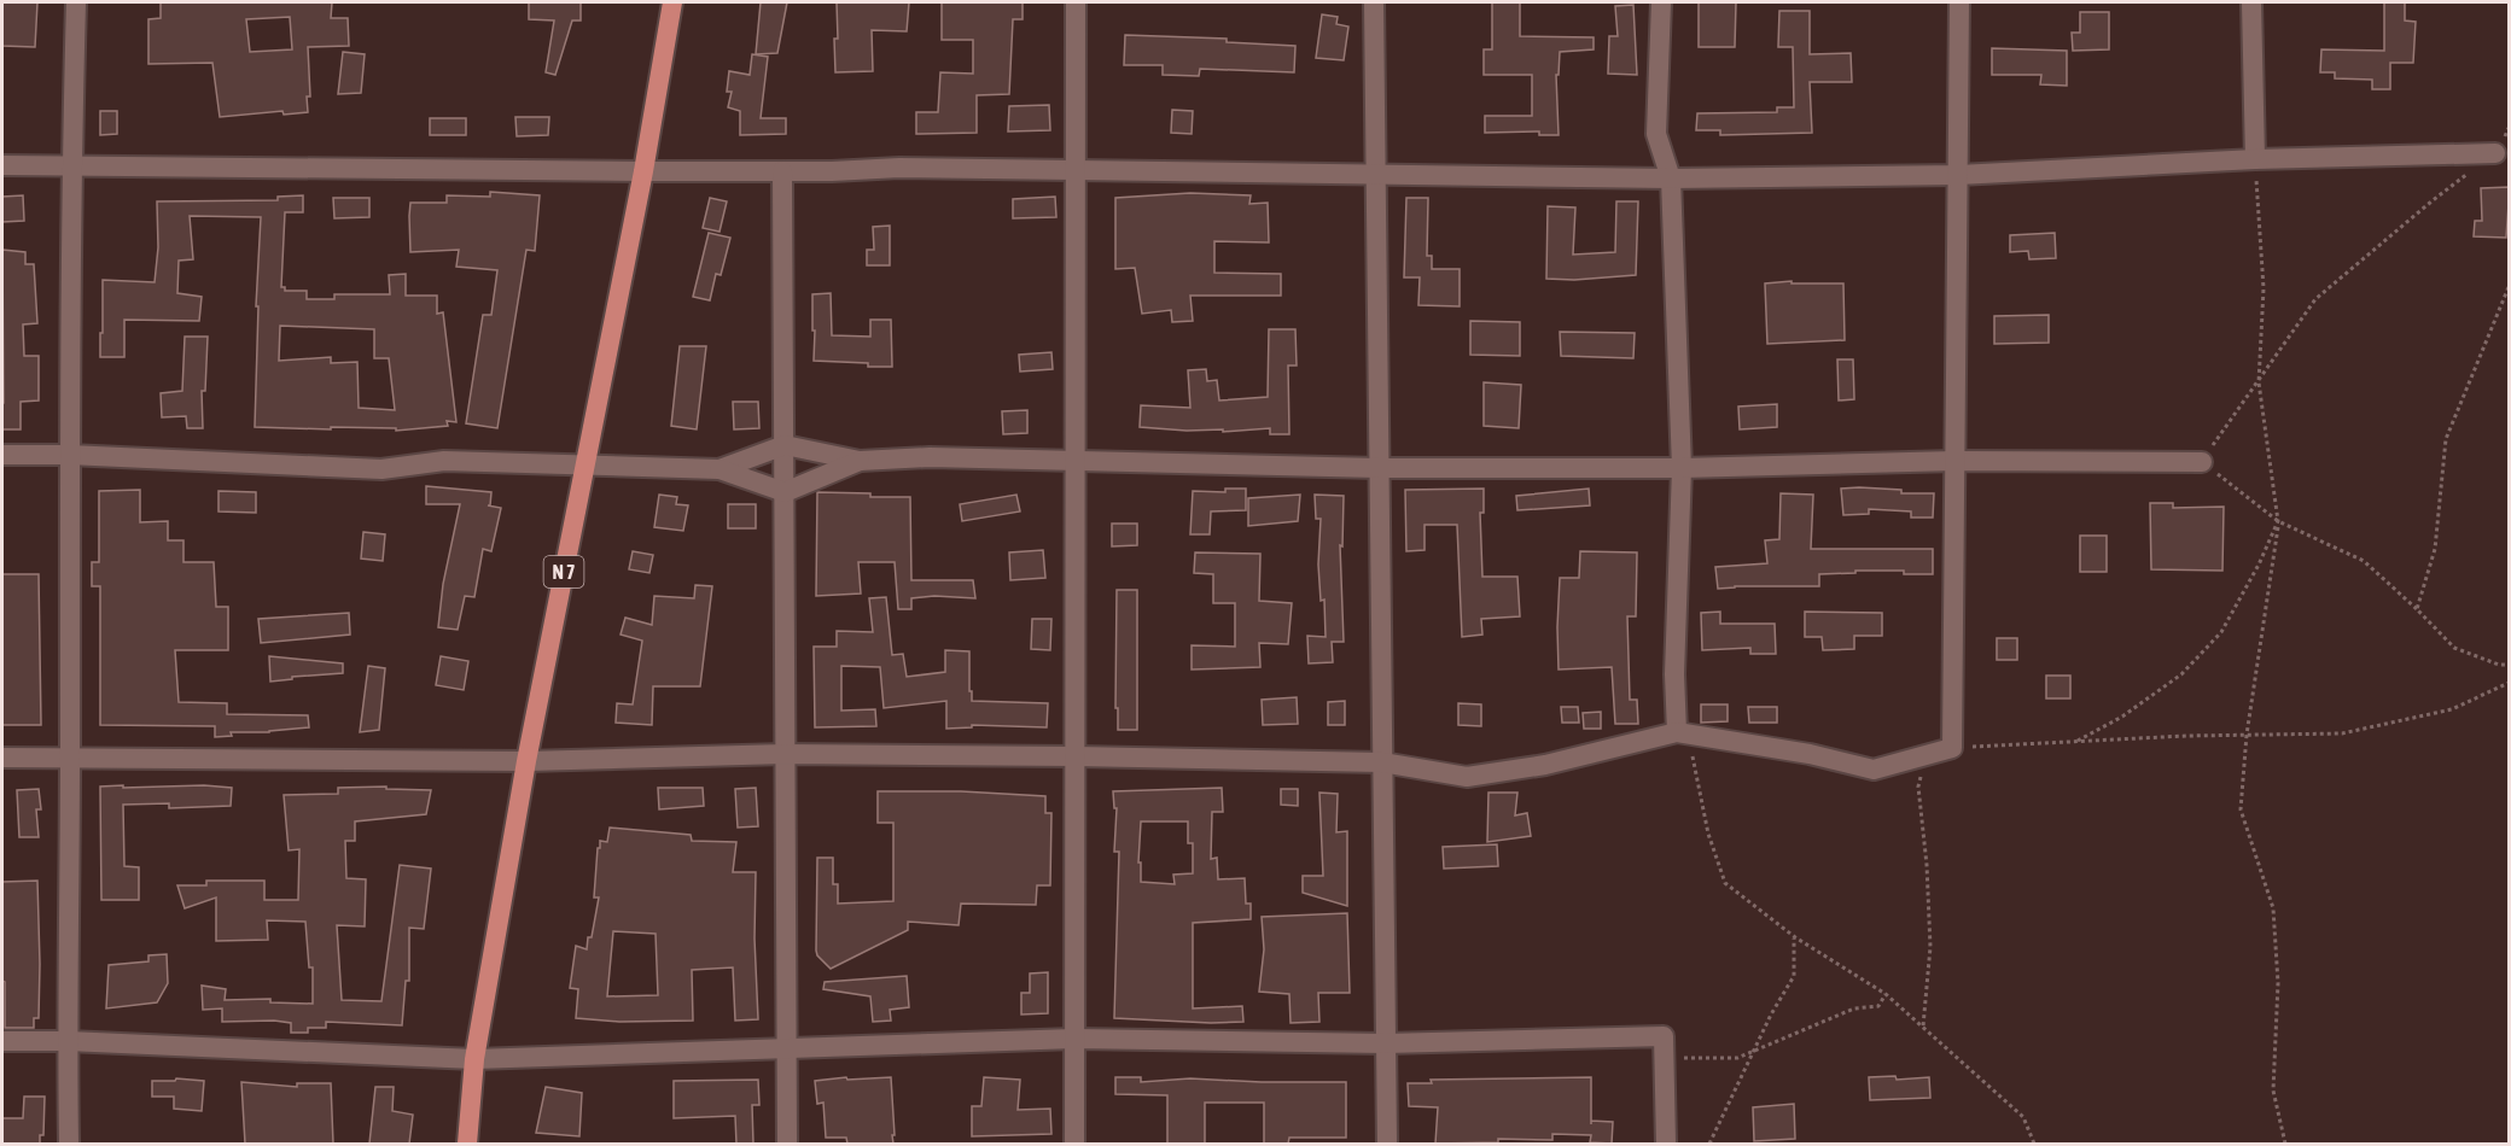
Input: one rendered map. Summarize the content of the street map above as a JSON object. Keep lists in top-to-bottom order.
{
  "streets": {
    "highway": ["N 7"]
  }
}
